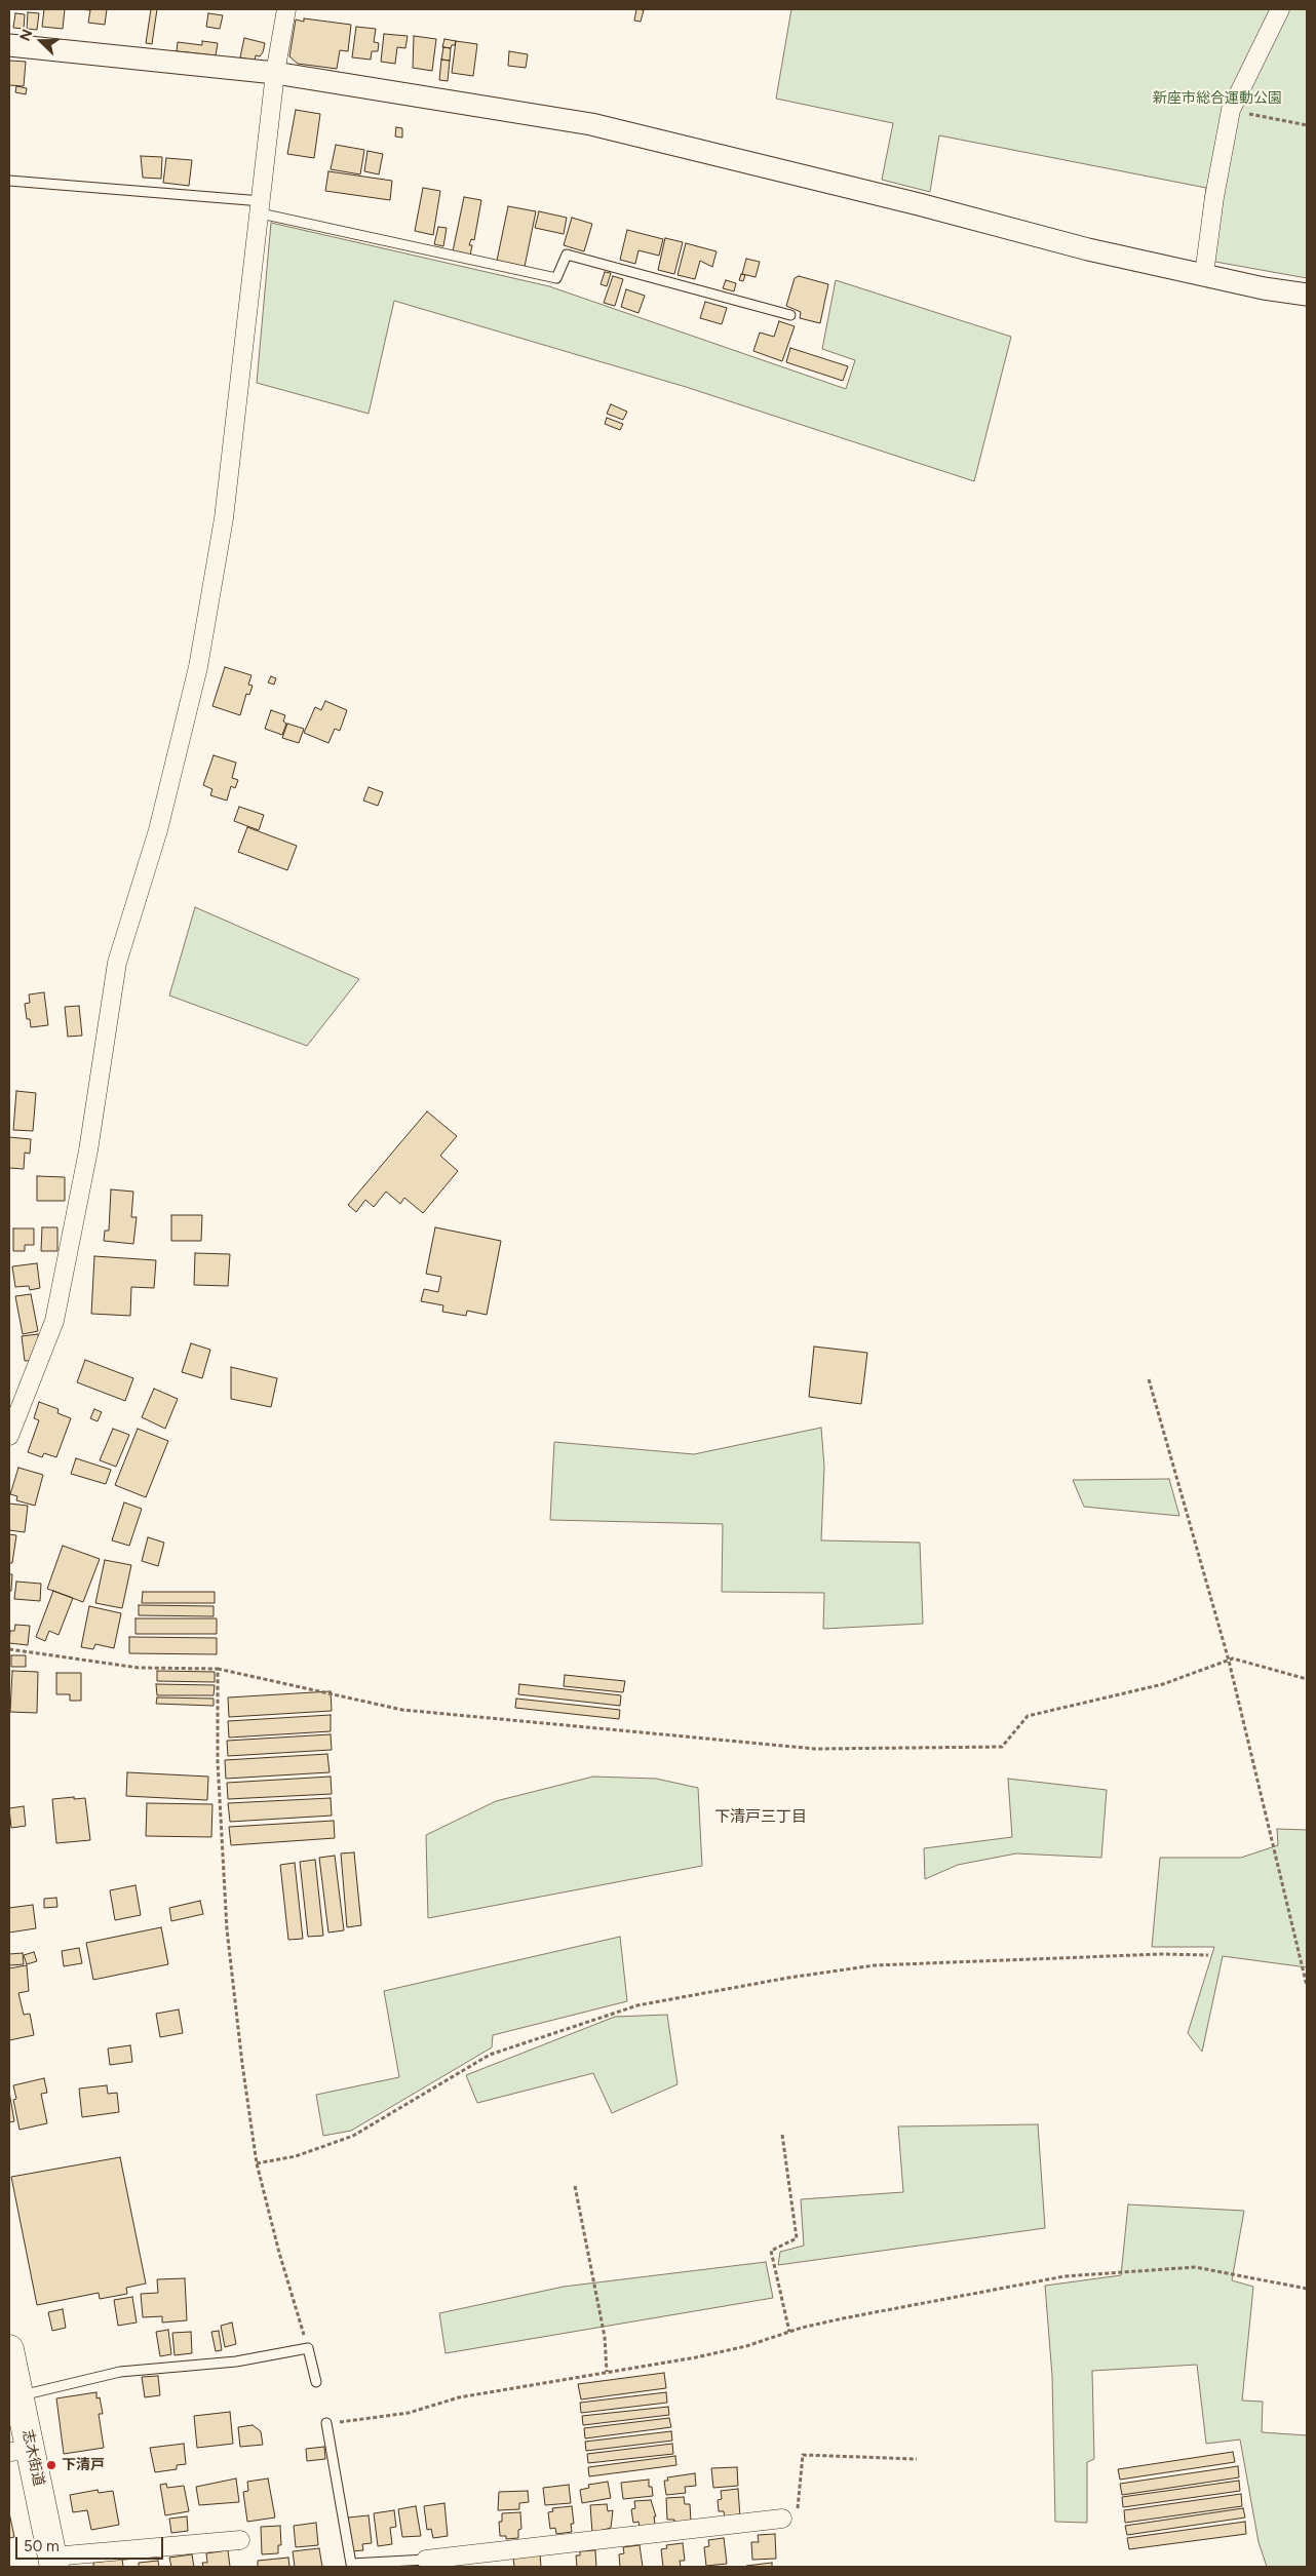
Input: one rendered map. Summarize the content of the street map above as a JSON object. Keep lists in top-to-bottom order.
{
  "streets": {
    "main road": ["志木街道"]
  },
  "districts": ["下清戸三丁目"],
  "parks": ["新座市総合運動公園"],
  "places": ["下清戸"],
  "scale_bar": "50 m",
  "north": "left"
}
